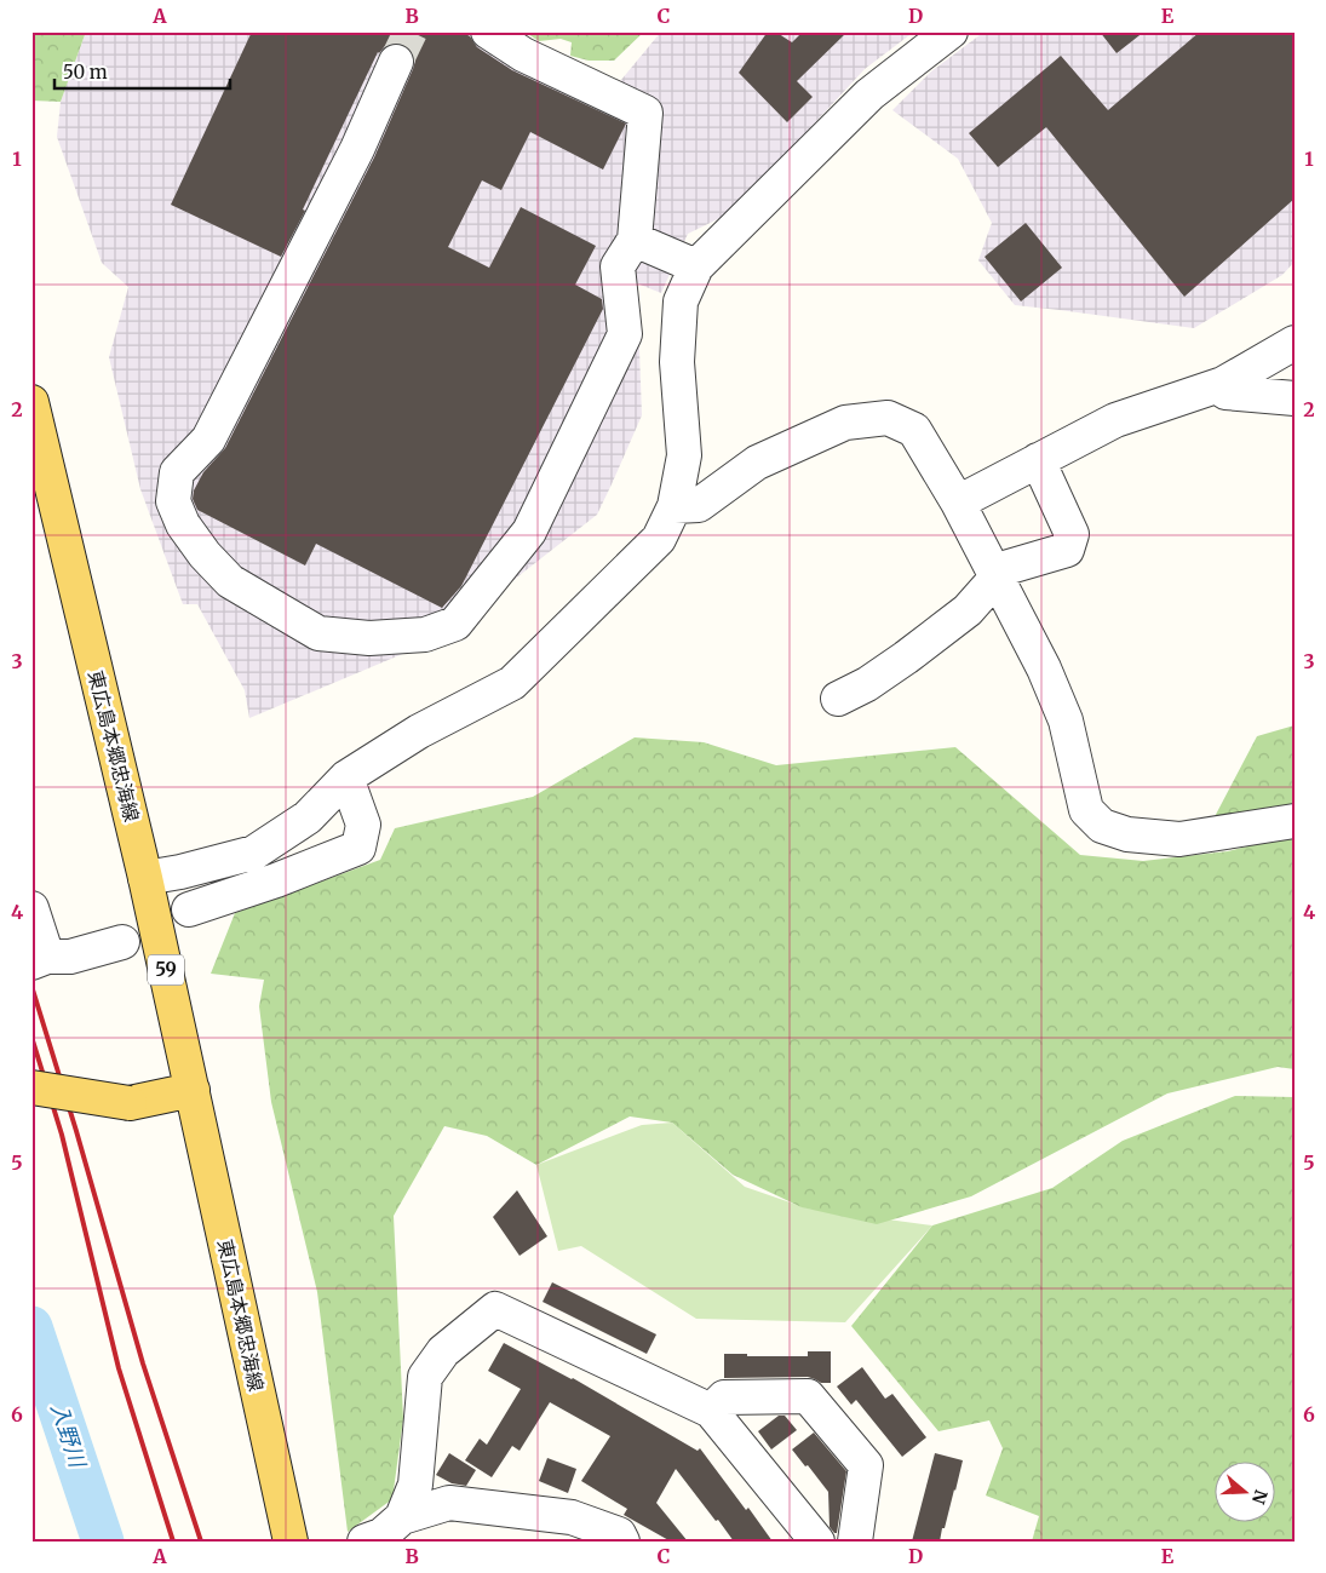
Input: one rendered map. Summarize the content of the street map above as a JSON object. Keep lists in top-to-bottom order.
{
  "streets": {
    "main road": ["東広島本郷忠海線", "59"]
  },
  "water": ["入野川"],
  "scale_bar": "50 m",
  "north": "right",
  "grid": {
    "columns": [
      "A",
      "B",
      "C",
      "D",
      "E"
    ],
    "rows": [
      "1",
      "2",
      "3",
      "4",
      "5",
      "6"
    ]
  }
}
